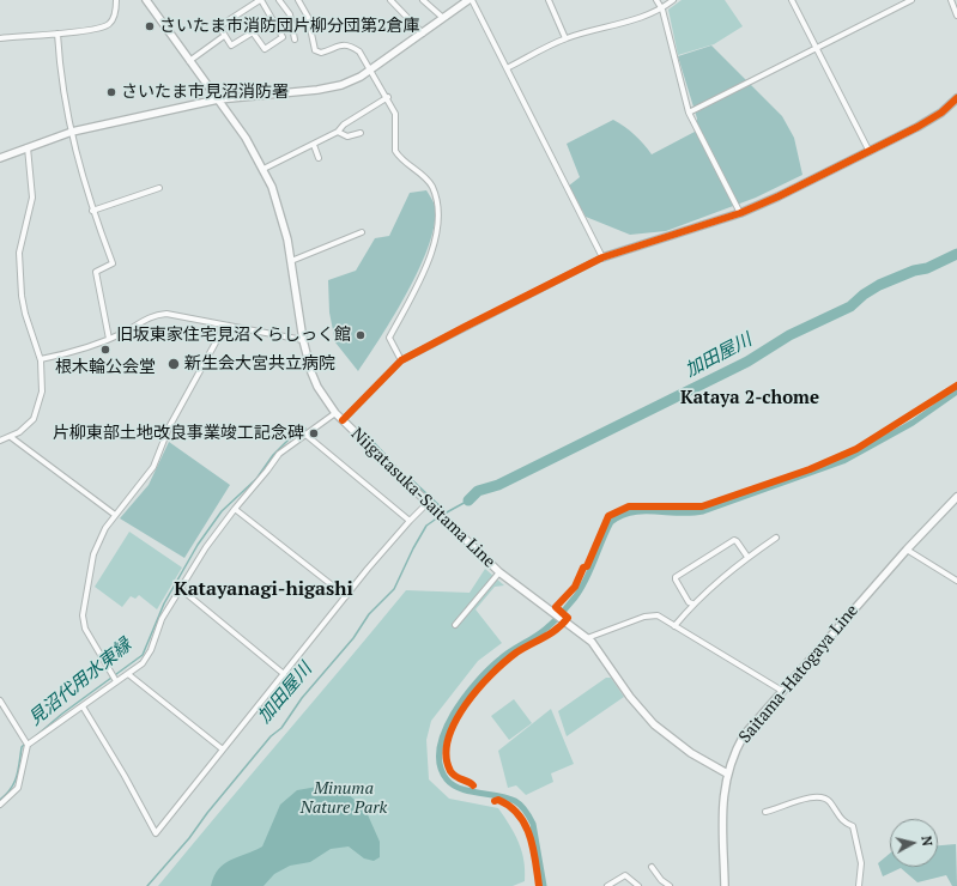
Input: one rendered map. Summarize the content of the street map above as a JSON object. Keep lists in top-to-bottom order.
{
  "streets": {
    "main road": ["Niigatasuka-Saitama Line", "Saitama-Hatogaya Line"]
  },
  "crossings": [
    ["Niigatasuka-Saitama Line", "Saitama-Hatogaya Line"]
  ],
  "districts": ["Kataya 2-chome", "Katayanagi-higashi"],
  "water": ["加田屋川", "見沼代用水東縁"],
  "parks": ["Minuma Nature Park"],
  "places": [
    "さいたま市消防団片柳分団第2倉庫",
    "さいたま市見沼消防署",
    "旧坂東家住宅見沼くらしっく館",
    "根木輪公会堂",
    "新生会大宮共立病院",
    "片柳東部土地改良事業竣工記念碑"
  ],
  "north": "right"
}
